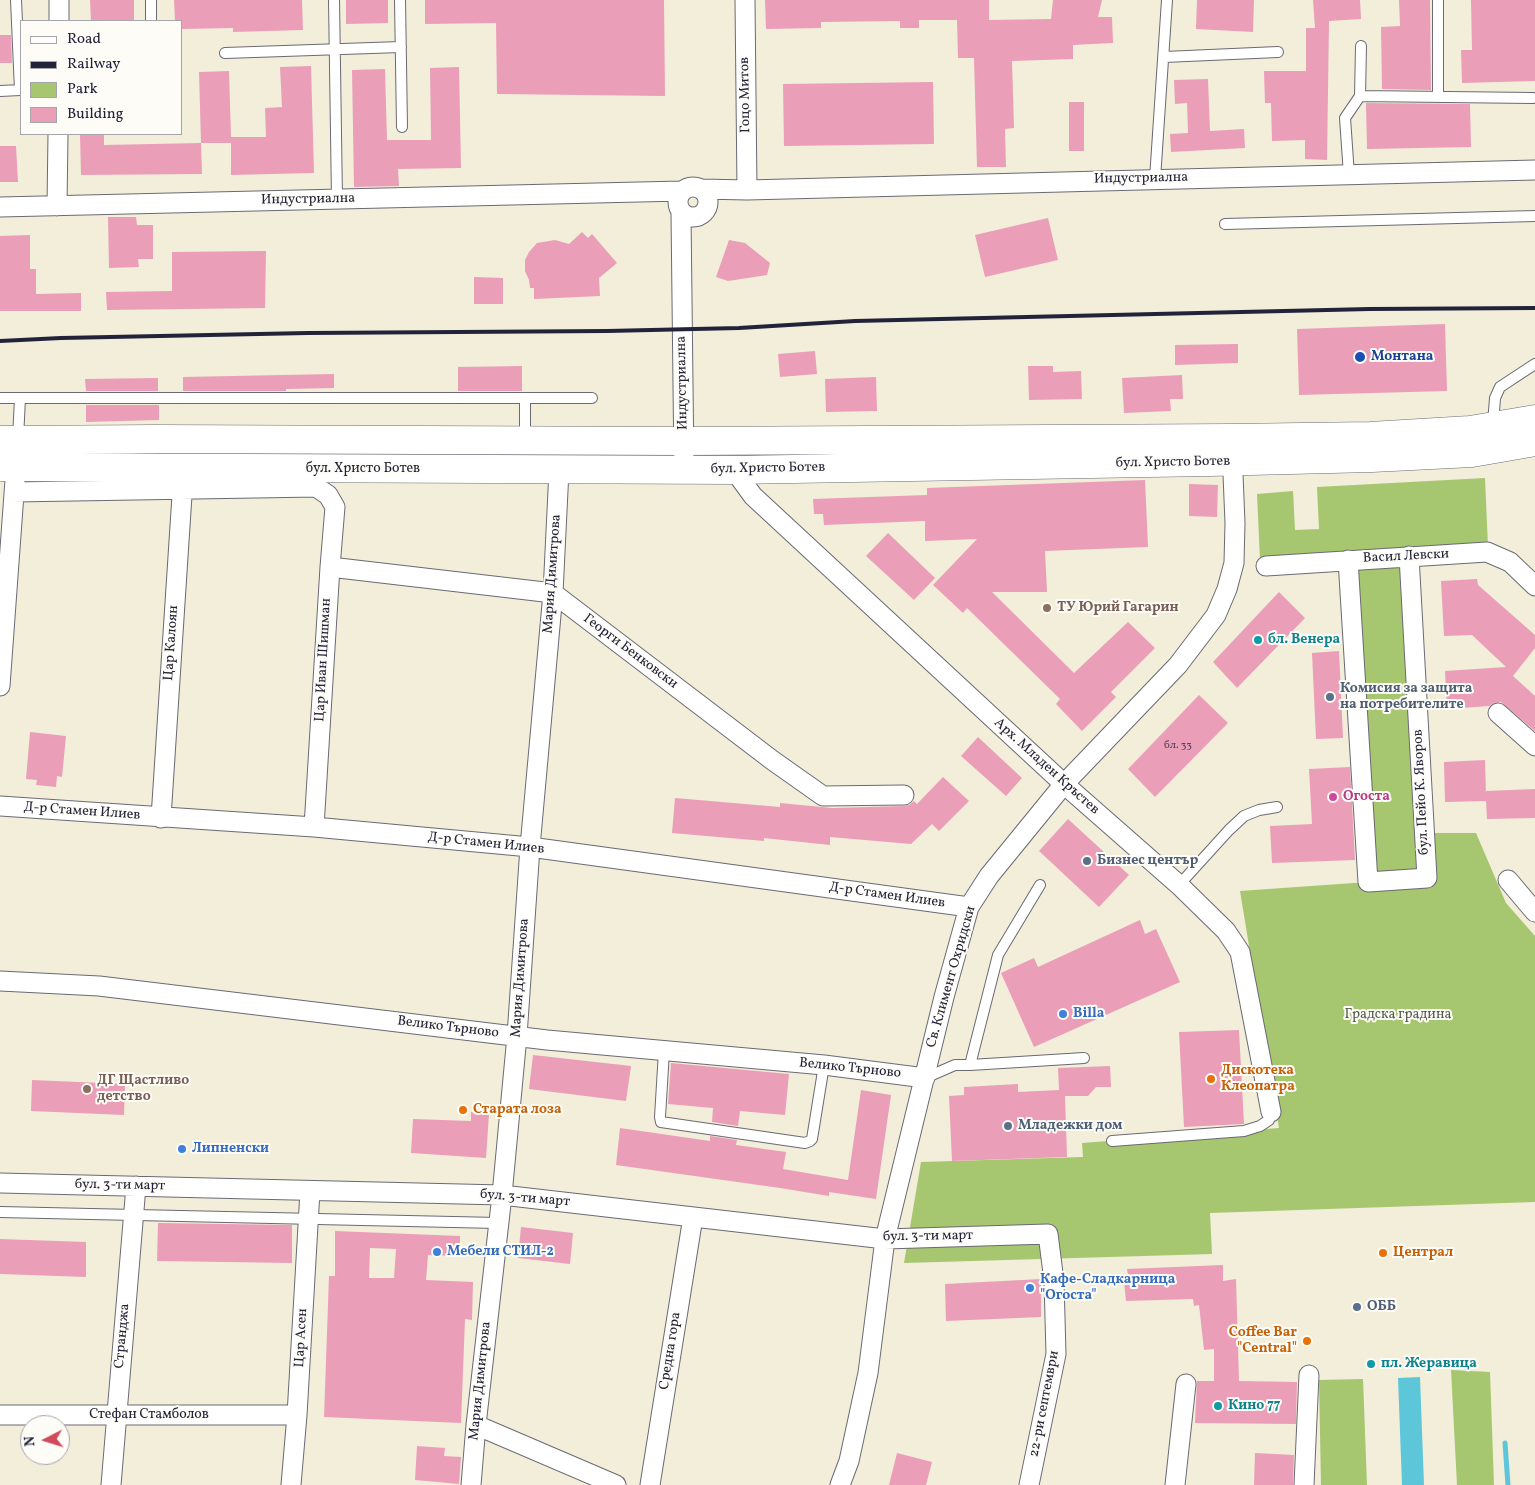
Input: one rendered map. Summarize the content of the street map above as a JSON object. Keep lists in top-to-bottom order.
{
  "streets": {
    "main road": ["бул. Христо Ботев"],
    "street": [
      "Гоцо Митов",
      "Индустриална",
      "Васил Левски",
      "Мария Димитрова",
      "Цар Калоян",
      "Георги Бенковски",
      "Цар Иван Шишман",
      "Арх. Младен Кръстев",
      "бул. Пейо К. Яворов",
      "Д-р Стамен Илиев",
      "Св. Климент Охридски",
      "Велико Търново",
      "бул. 3-ти март",
      "Странджа",
      "Цар Асен",
      "Средна гора",
      "22-ри септември",
      "Стефан Стамболов"
    ]
  },
  "crossings": [
    ["Гоцо Митов", "Индустриална"],
    ["Индустриална", "бул. Христо Ботев"],
    ["бул. Христо Ботев", "Мария Димитрова"],
    ["бул. Христо Ботев", "Цар Калоян"],
    ["бул. Христо Ботев", "Цар Иван Шишман"],
    ["бул. Христо Ботев", "Арх. Младен Кръстев"],
    ["бул. Христо Ботев", "Св. Климент Охридски"],
    ["Васил Левски", "бул. Пейо К. Яворов"],
    ["Мария Димитрова", "Георги Бенковски"],
    ["Мария Димитрова", "Д-р Стамен Илиев"],
    ["Мария Димитрова", "Велико Търново"],
    ["Мария Димитрова", "бул. 3-ти март"],
    ["Цар Калоян", "Цар Иван Шишман"],
    ["Цар Калоян", "Д-р Стамен Илиев"],
    ["Цар Иван Шишман", "Д-р Стамен Илиев"],
    ["Арх. Младен Кръстев", "Св. Климент Охридски"],
    ["Д-р Стамен Илиев", "Св. Климент Охридски"],
    ["Св. Климент Охридски", "Велико Търново"],
    ["Св. Климент Охридски", "бул. 3-ти март"],
    ["бул. 3-ти март", "Странджа"],
    ["бул. 3-ти март", "Цар Асен"],
    ["бул. 3-ти март", "Средна гора"],
    ["бул. 3-ти март", "22-ри септември"],
    ["Странджа", "Стефан Стамболов"],
    ["Цар Асен", "Стефан Стамболов"]
  ],
  "parks": ["Градска градина"],
  "places": [
    "Монтана",
    "ТУ Юрий Гагарин",
    "бл. Венера",
    "Комисия за защита на потребителите",
    "Огоста",
    "Бизнес център",
    "Billa",
    "Дискотека Клеопатра",
    "ДГ Щастливо детство",
    "Старата лоза",
    "Младежки дом",
    "Липненски",
    "Мебели СТИЛ-2",
    "Централ",
    "Кафе-Сладкарница \"Огоста\"",
    "ОББ",
    "Coffee Bar \"Central\"",
    "пл. Жеравица",
    "Кино 77"
  ],
  "house_numbers": ["бл. 33"],
  "legend": [
    "Road",
    "Railway",
    "Park",
    "Building"
  ],
  "north": "left"
}
